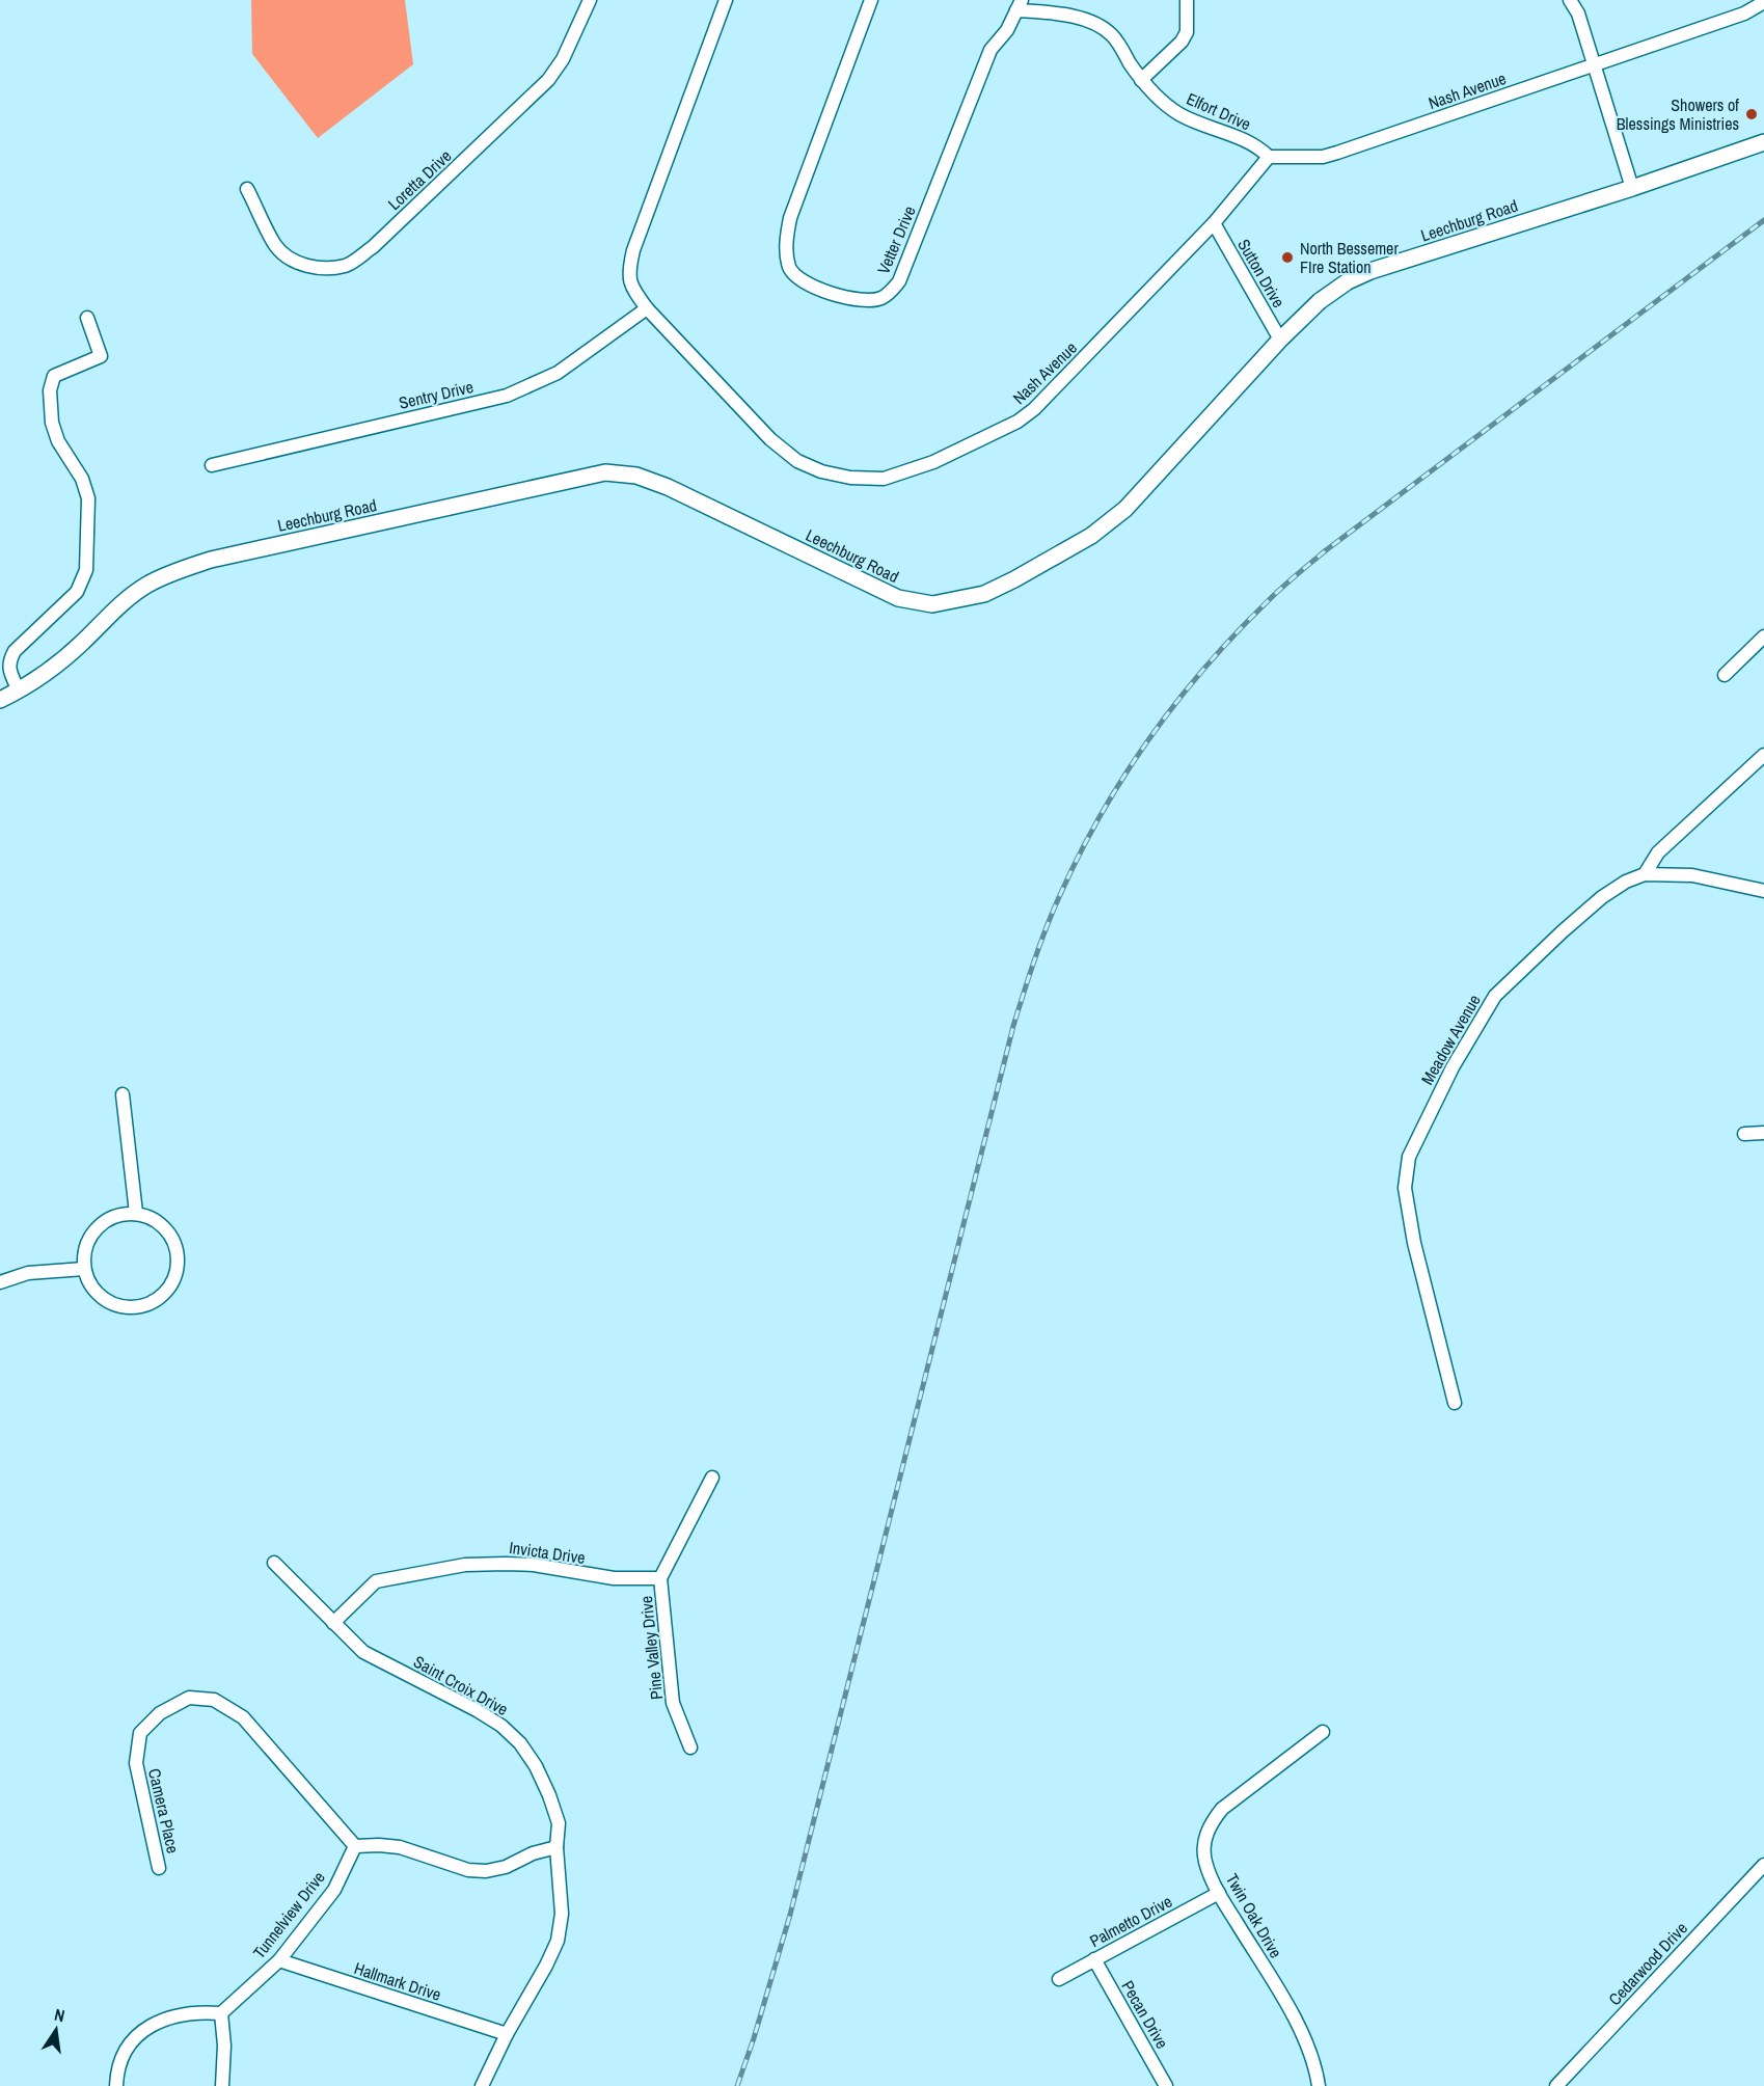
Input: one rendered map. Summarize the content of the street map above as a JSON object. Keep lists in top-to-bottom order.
{
  "streets": {
    "street": [
      "Nash Avenue",
      "Elfort Drive",
      "Loretta Drive",
      "Leechburg Road",
      "Vetter Drive",
      "Sutton Drive",
      "Sentry Drive",
      "Meadow Avenue",
      "Invicta Drive",
      "Pine Valley Drive",
      "Saint Croix Drive",
      "Camera Place",
      "Tunnelview Drive",
      "Twin Oak Drive",
      "Palmetto Drive",
      "Cedarwood Drive",
      "Hallmark Drive",
      "Pecan Drive"
    ]
  },
  "crossings": [
    ["Nash Avenue", "Elfort Drive"],
    ["Nash Avenue", "Sutton Drive"],
    ["Nash Avenue", "Sentry Drive"],
    ["Elfort Drive", "Vetter Drive"],
    ["Leechburg Road", "Sutton Drive"],
    ["Invicta Drive", "Pine Valley Drive"],
    ["Invicta Drive", "Saint Croix Drive"],
    ["Saint Croix Drive", "Hallmark Drive"],
    ["Camera Place", "Tunnelview Drive"],
    ["Tunnelview Drive", "Hallmark Drive"],
    ["Twin Oak Drive", "Palmetto Drive"],
    ["Palmetto Drive", "Pecan Drive"]
  ],
  "places": ["Showers of Blessings Ministries", "North Bessemer FIre Station"],
  "north": "top"
}
